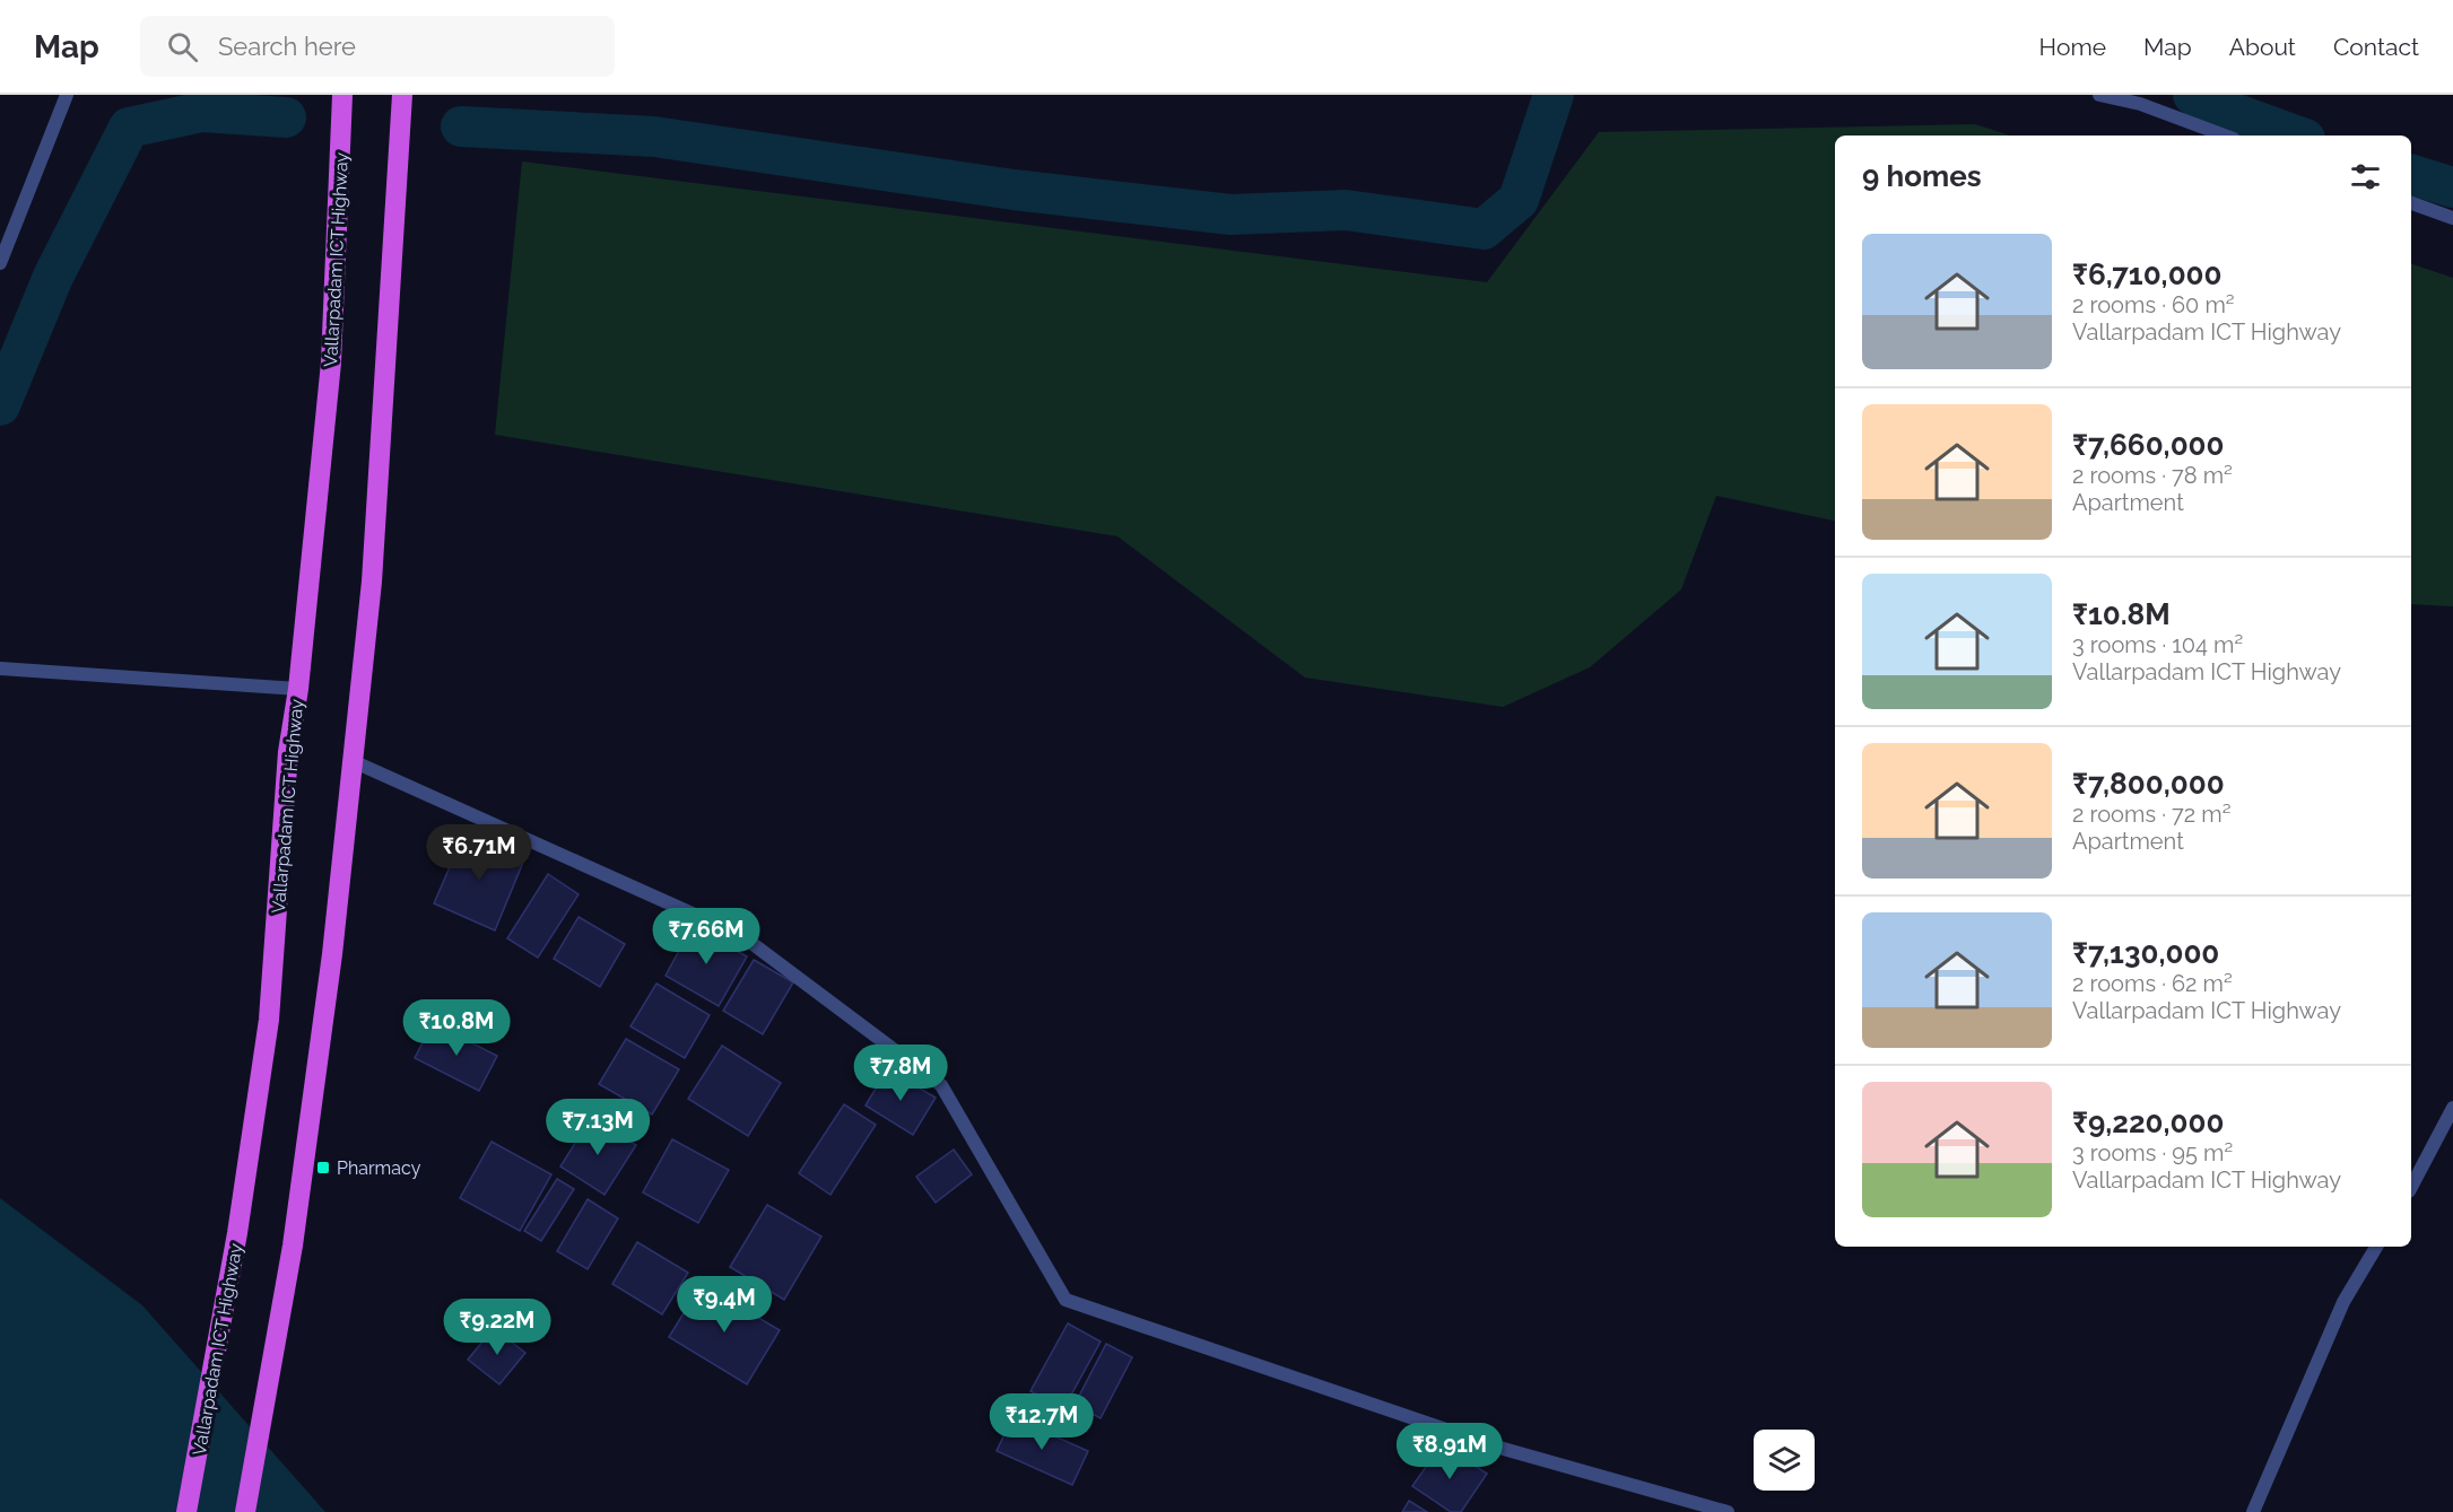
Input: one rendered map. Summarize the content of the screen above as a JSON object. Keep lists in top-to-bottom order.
{
  "streets": {
    "highway": ["Vallarpadam ICT Highway"]
  },
  "places": {
    "transit": ["Pharmacy"]
  },
  "page": {
    "header": "Map",
    "search": "Search here",
    "nav": [
      "Home",
      "Map",
      "About",
      "Contact"
    ],
    "heading": "9 homes",
    "list": [
      {
        "name": "₹6,710,000",
        "note": "2 rooms · 60 m² · Vallarpadam ICT Highway"
      },
      {
        "name": "₹7,660,000",
        "note": "2 rooms · 78 m² · Apartment"
      },
      {
        "name": "₹10.8M",
        "note": "3 rooms · 104 m² · Vallarpadam ICT Highway"
      },
      {
        "name": "₹7,800,000",
        "note": "2 rooms · 72 m² · Apartment"
      },
      {
        "name": "₹7,130,000",
        "note": "2 rooms · 62 m² · Vallarpadam ICT Highway"
      },
      {
        "name": "₹9,220,000",
        "note": "3 rooms · 95 m² · Vallarpadam ICT Highway"
      }
    ],
    "price": [
      "₹6.71M",
      "₹7.66M",
      "₹10.8M",
      "₹7.8M",
      "₹7.13M",
      "₹9.4M",
      "₹9.22M",
      "₹12.7M",
      "₹8.91M"
    ]
  }
}
